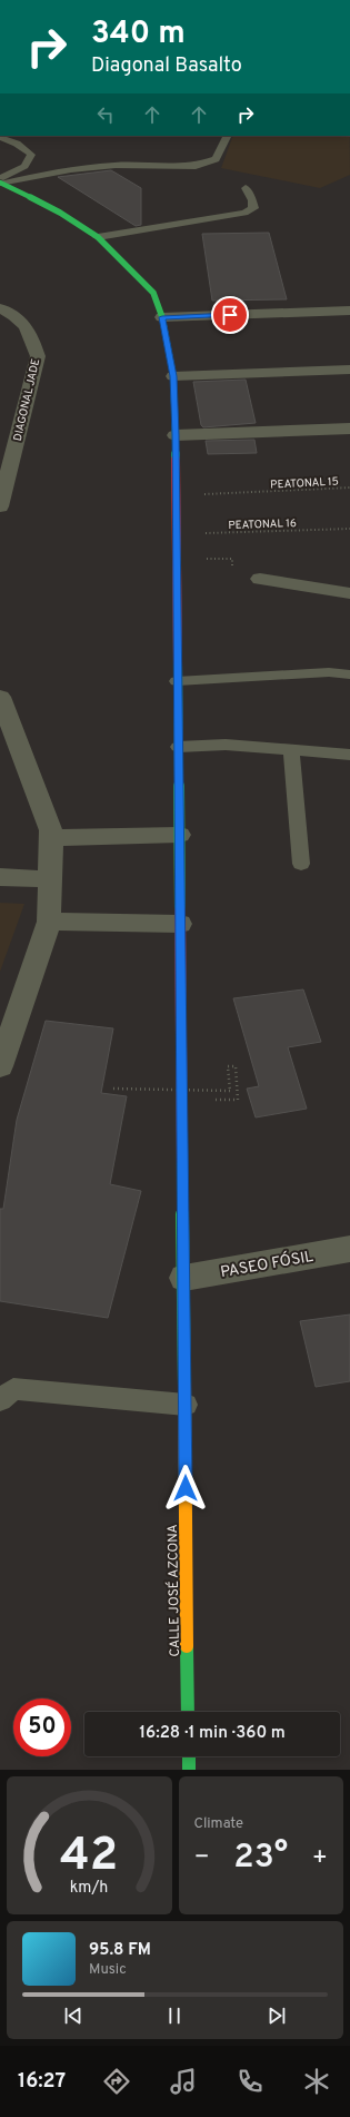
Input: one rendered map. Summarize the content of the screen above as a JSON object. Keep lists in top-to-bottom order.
{
  "streets": {
    "main road": ["CALLE JOSÉ AZCONA"],
    "street": ["DIAGONAL JADE", "PASEO FÓSIL"],
    "path": ["PEATONAL 15", "PEATONAL 16"]
  },
  "crossings": [
    ["PEATONAL 15", "CALLE JOSÉ AZCONA"],
    ["PEATONAL 16", "CALLE JOSÉ AZCONA"],
    ["PASEO FÓSIL", "CALLE JOSÉ AZCONA"]
  ],
  "page": {
    "turn": ["340 m", "Diagonal Basalto"],
    "limit": "50",
    "trip": "16:28 · 1 min · 360 m",
    "tile": "Climate",
    "heat": ["−", "23°", "+"],
    "song": ["95.8 FM", "Music"],
    "tabs": "16:27",
    "gauge": ["42", "km/h"]
  }
}
